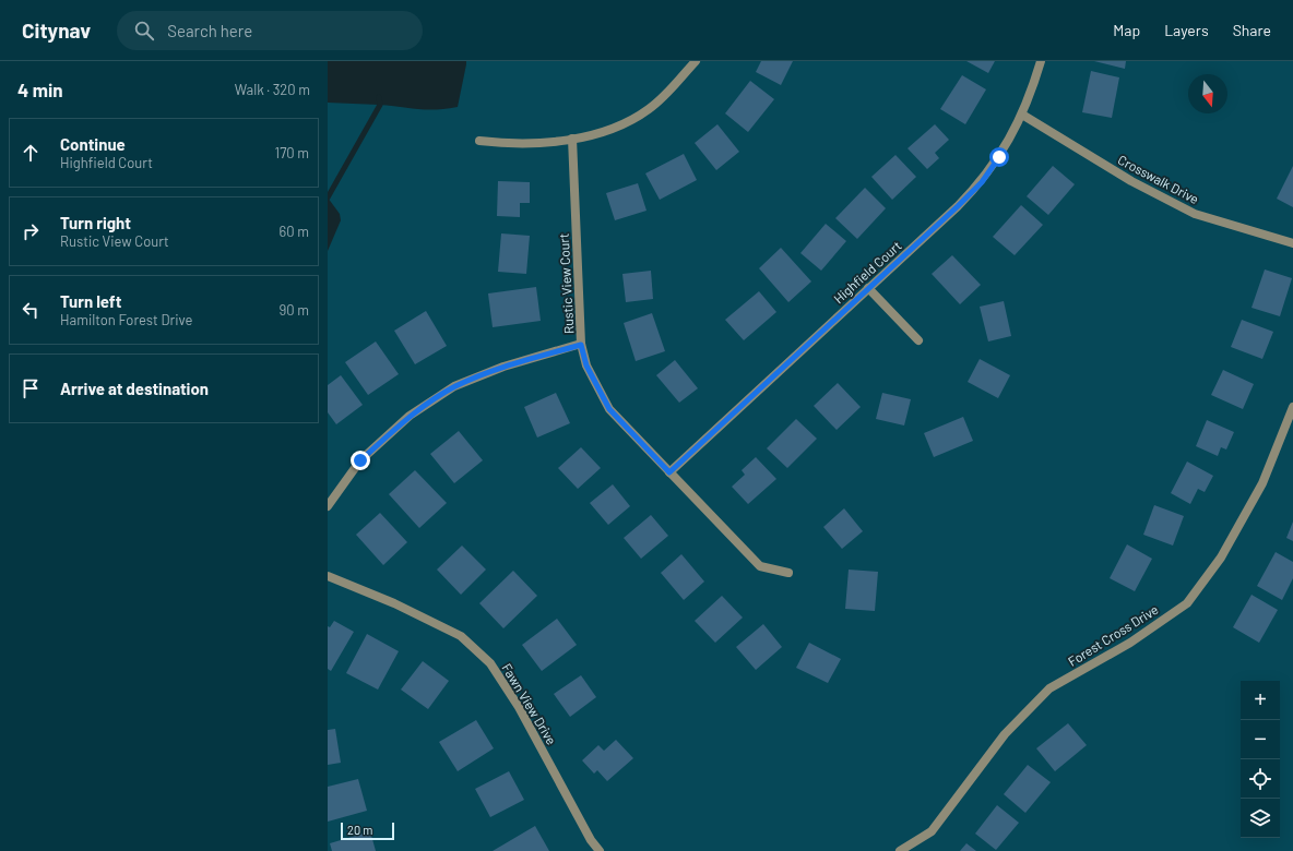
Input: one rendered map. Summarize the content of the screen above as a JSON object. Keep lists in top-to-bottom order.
{
  "streets": {
    "street": [
      "Crosswalk Drive",
      "Highfield Court",
      "Rustic View Court",
      "Forest Cross Drive",
      "Fawn View Drive"
    ]
  },
  "crossings": [
    ["Crosswalk Drive", "Highfield Court"],
    ["Highfield Court", "Rustic View Court"]
  ],
  "scale_bar": "20 m",
  "north": "bottom",
  "page": {
    "header": "Citynav",
    "search": "Search here",
    "nav": ["Map", "Layers", "Share"],
    "heading": ["4 min", "Walk · 320 m"],
    "list": [
      ["Continue", "Highfield Court", "170 m"],
      ["Turn right", "Rustic View Court", "60 m"],
      ["Turn left", "Hamilton Forest Drive", "90 m"],
      "Arrive at destination"
    ],
    "map_buttons": ["+", "−"],
    "scale": "20 m"
  }
}
